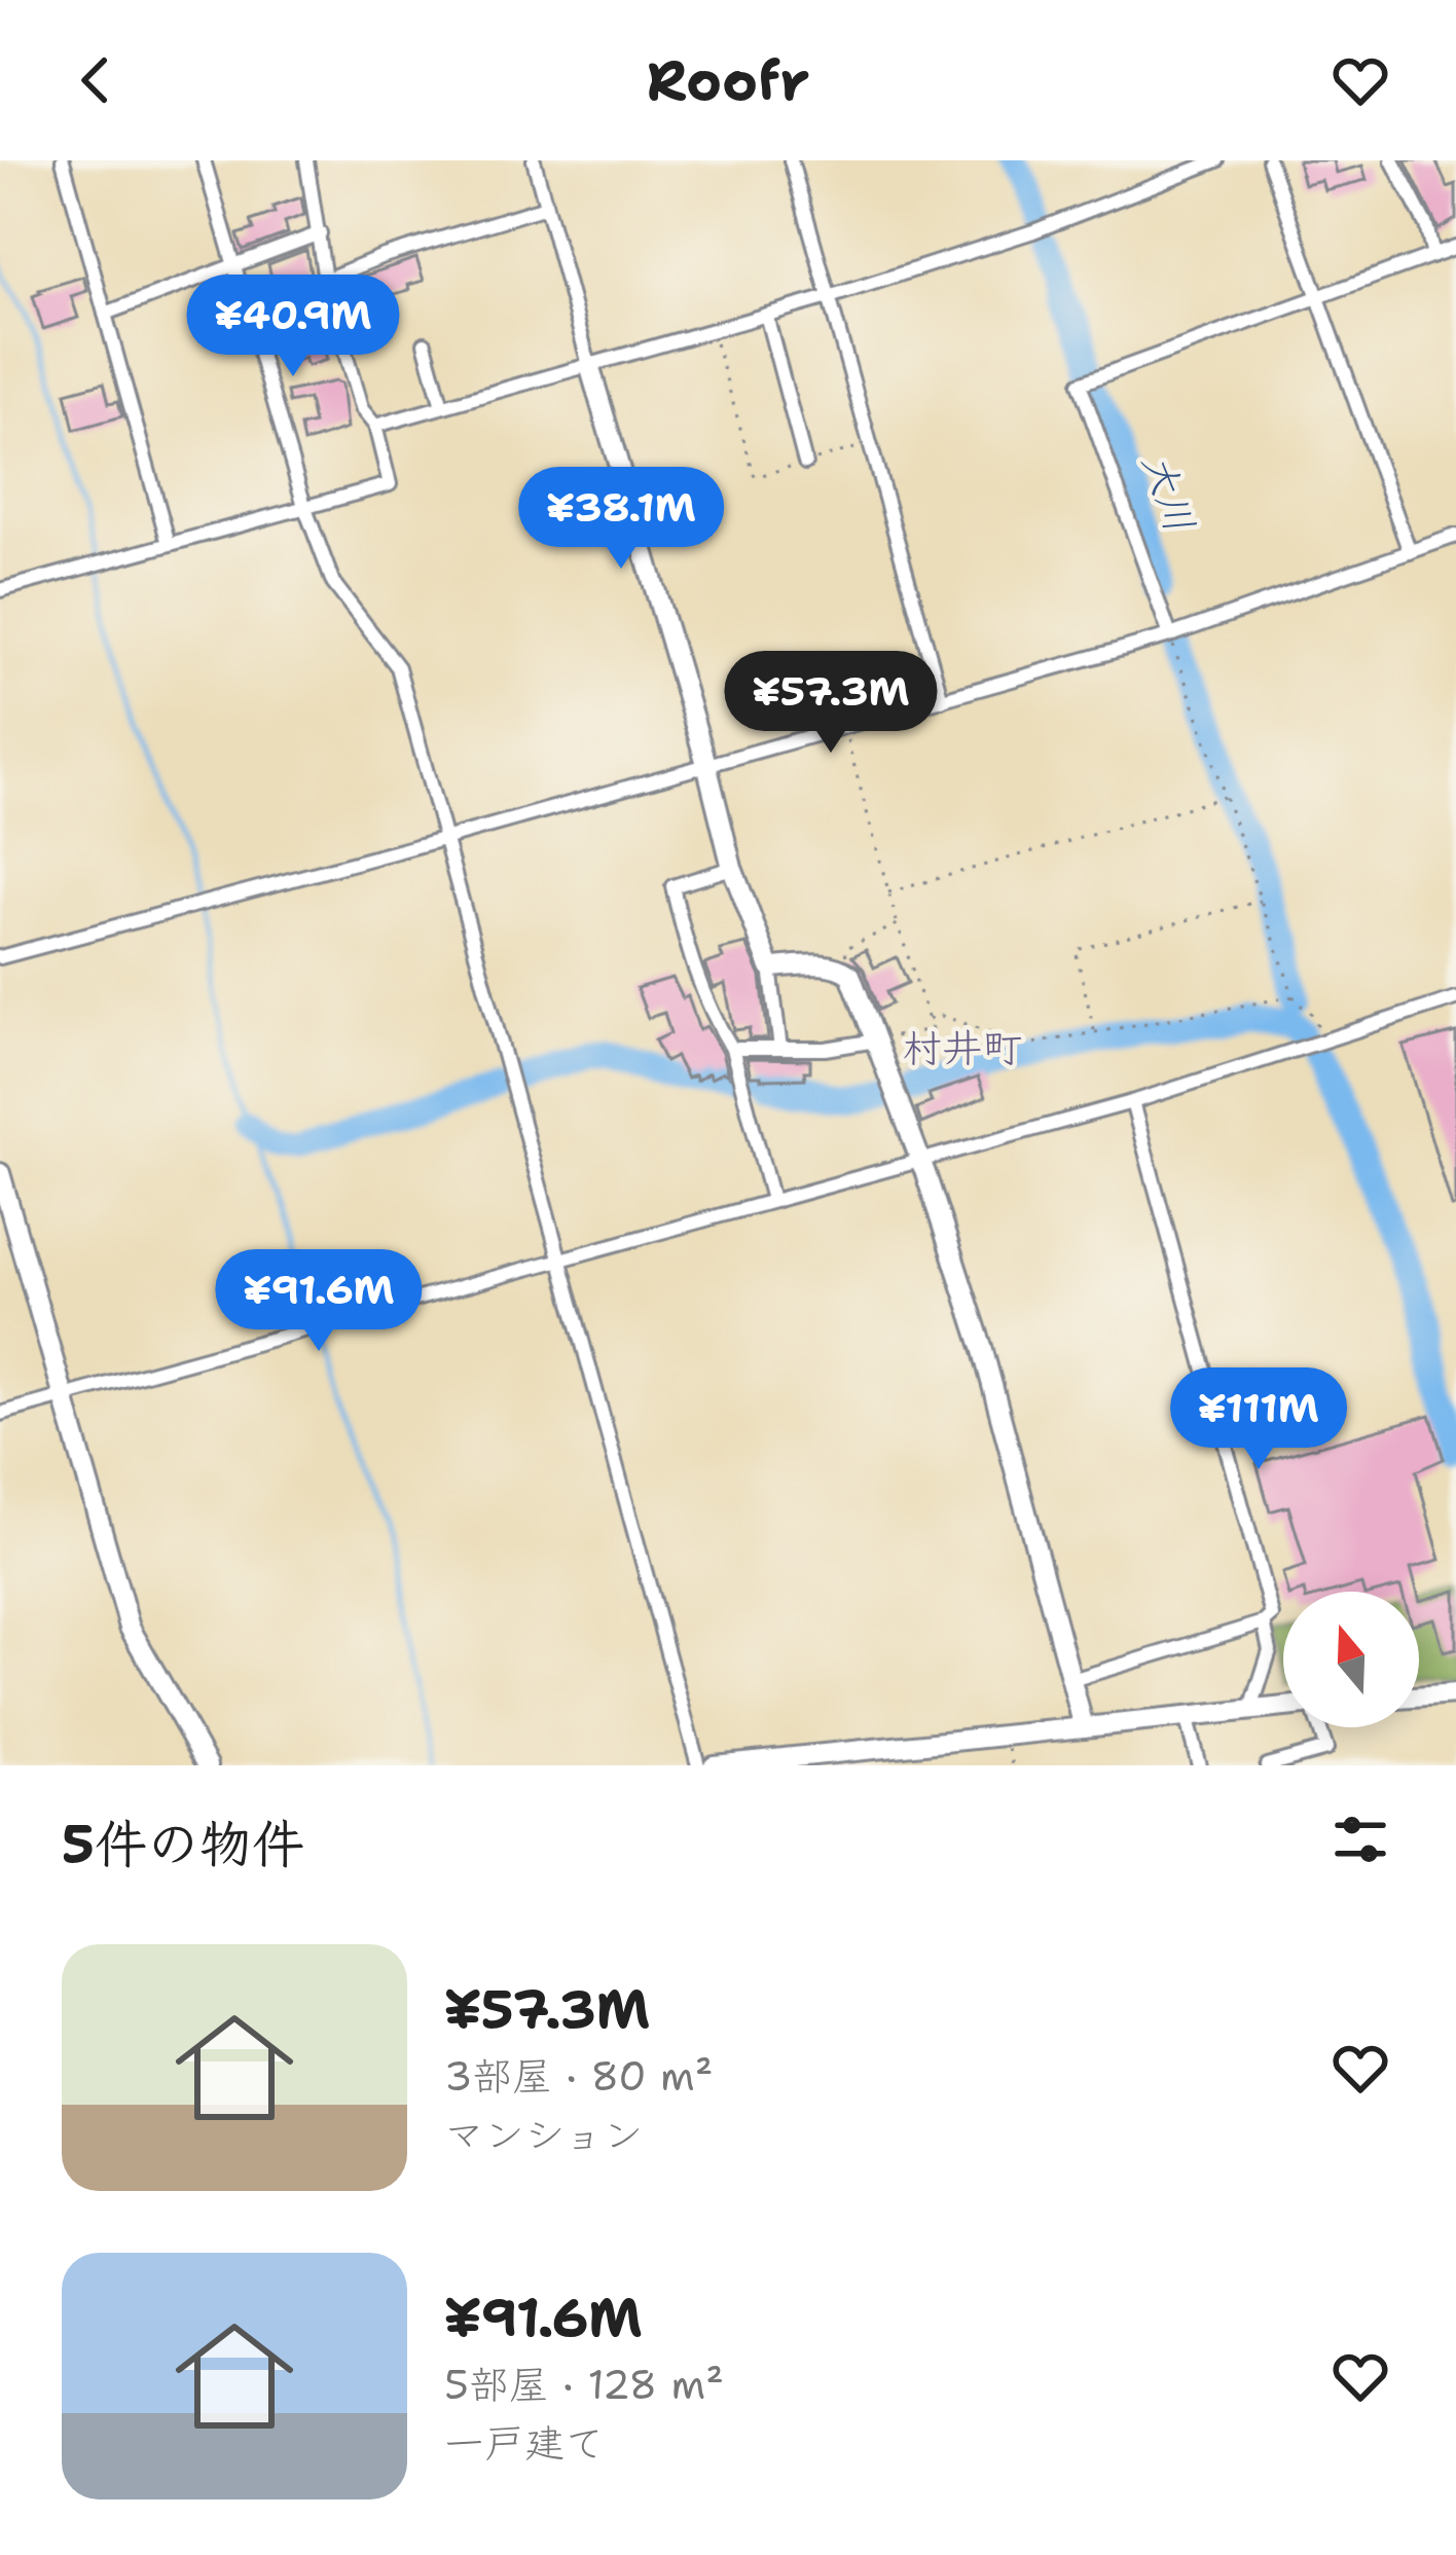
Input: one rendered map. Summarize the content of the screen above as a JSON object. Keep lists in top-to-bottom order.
{
  "districts": ["村井町"],
  "water": ["大川"],
  "north": "top",
  "page": {
    "header": "Roofr",
    "price": [
      "¥40.9M",
      "¥38.1M",
      "¥57.3M",
      "¥91.6M",
      "¥111M"
    ],
    "heading": "5件の物件",
    "list": [
      {
        "name": "¥57.3M",
        "note": "3部屋 · 80 m² · マンション"
      },
      {
        "name": "¥91.6M",
        "note": "5部屋 · 128 m² · 一戸建て"
      }
    ]
  }
}
